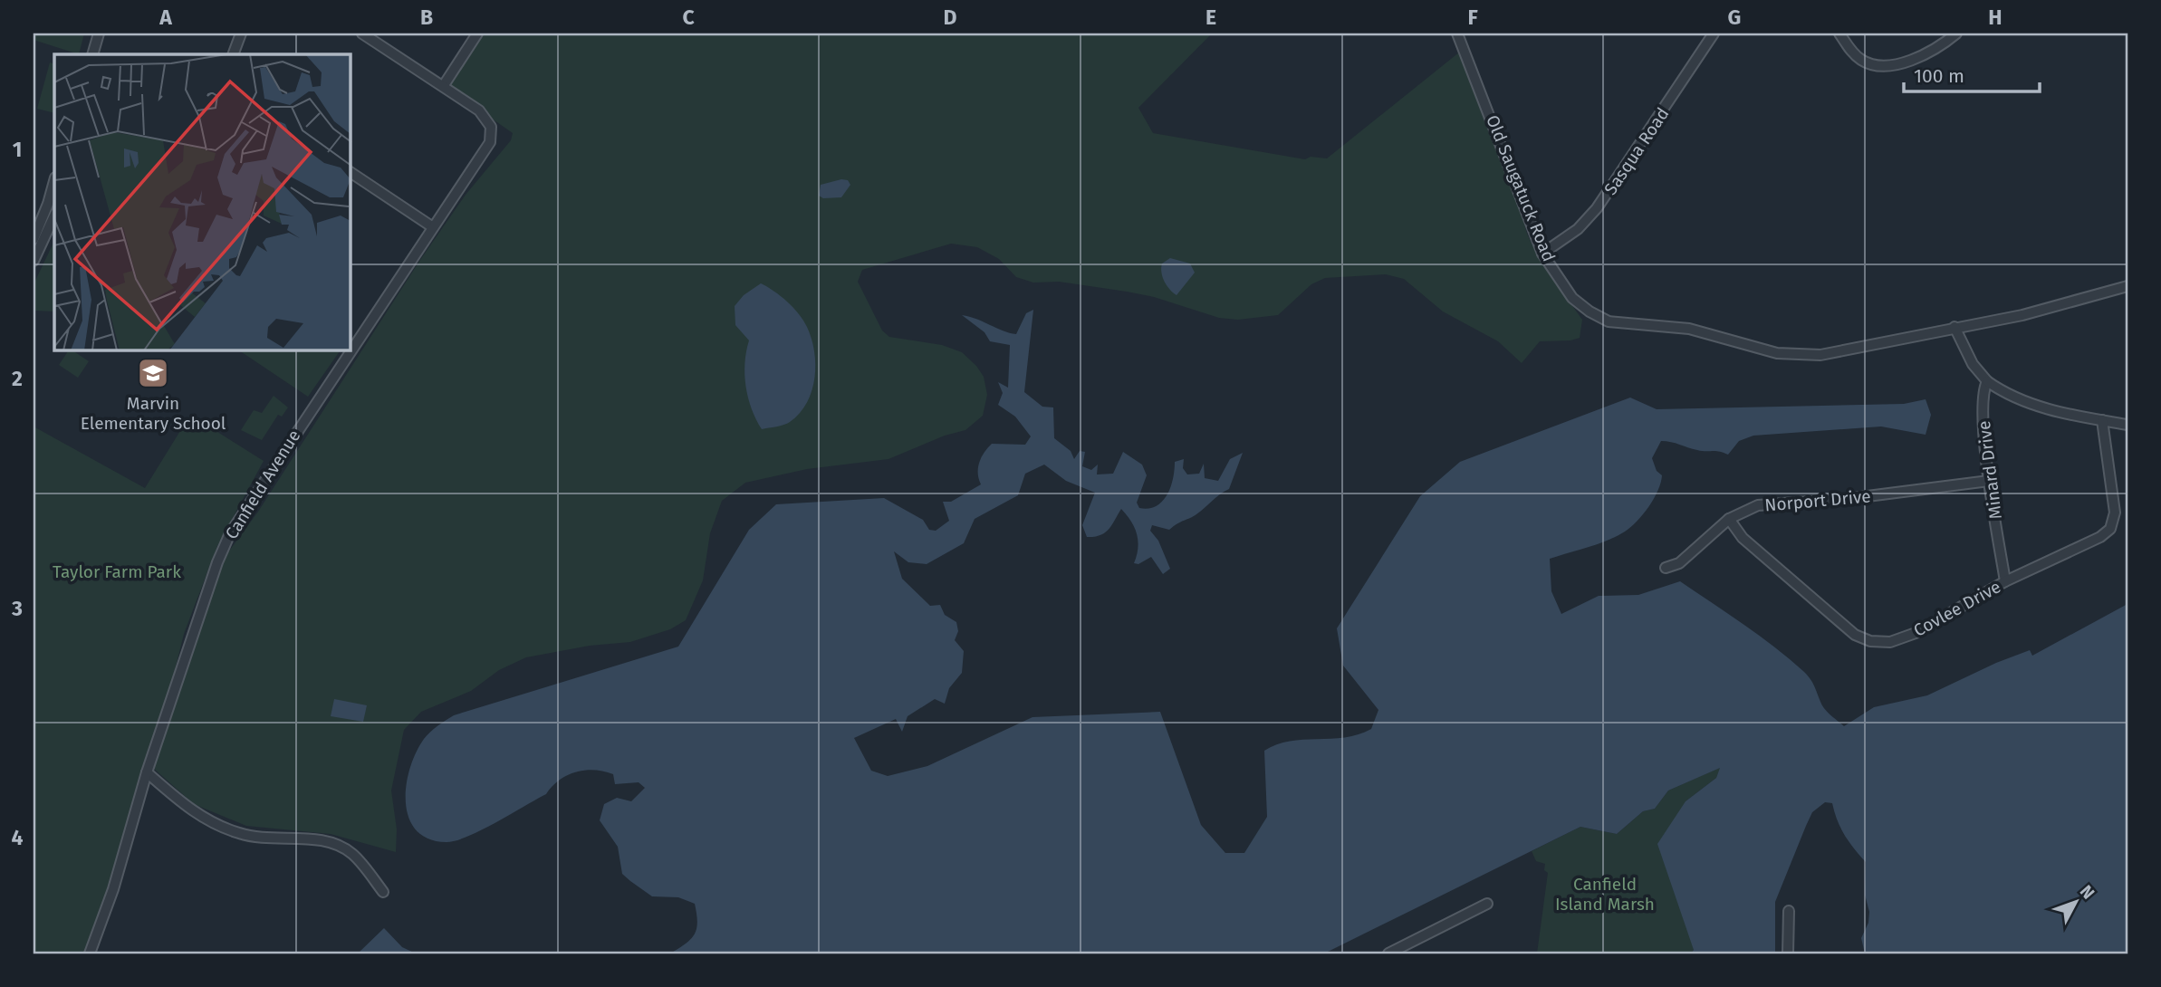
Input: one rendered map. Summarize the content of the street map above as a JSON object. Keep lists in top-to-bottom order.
{
  "streets": {
    "street": [
      "Sasqua Road",
      "Old Saugatuck Road",
      "Minard Drive",
      "Canfield Avenue",
      "Norport Drive",
      "Covlee Drive"
    ]
  },
  "crossings": [
    ["Sasqua Road", "Old Saugatuck Road"],
    ["Minard Drive", "Norport Drive"],
    ["Minard Drive", "Covlee Drive"],
    ["Norport Drive", "Covlee Drive"]
  ],
  "parks": ["Taylor Farm Park", "Canfield Island Marsh"],
  "places": {
    "school or university": ["Marvin Elementary School"]
  },
  "scale_bar": "100 m",
  "north": "top right",
  "grid": {
    "columns": [
      "A",
      "B",
      "C",
      "D",
      "E",
      "F",
      "G",
      "H"
    ],
    "rows": [
      "1",
      "2",
      "3",
      "4"
    ]
  }
}
